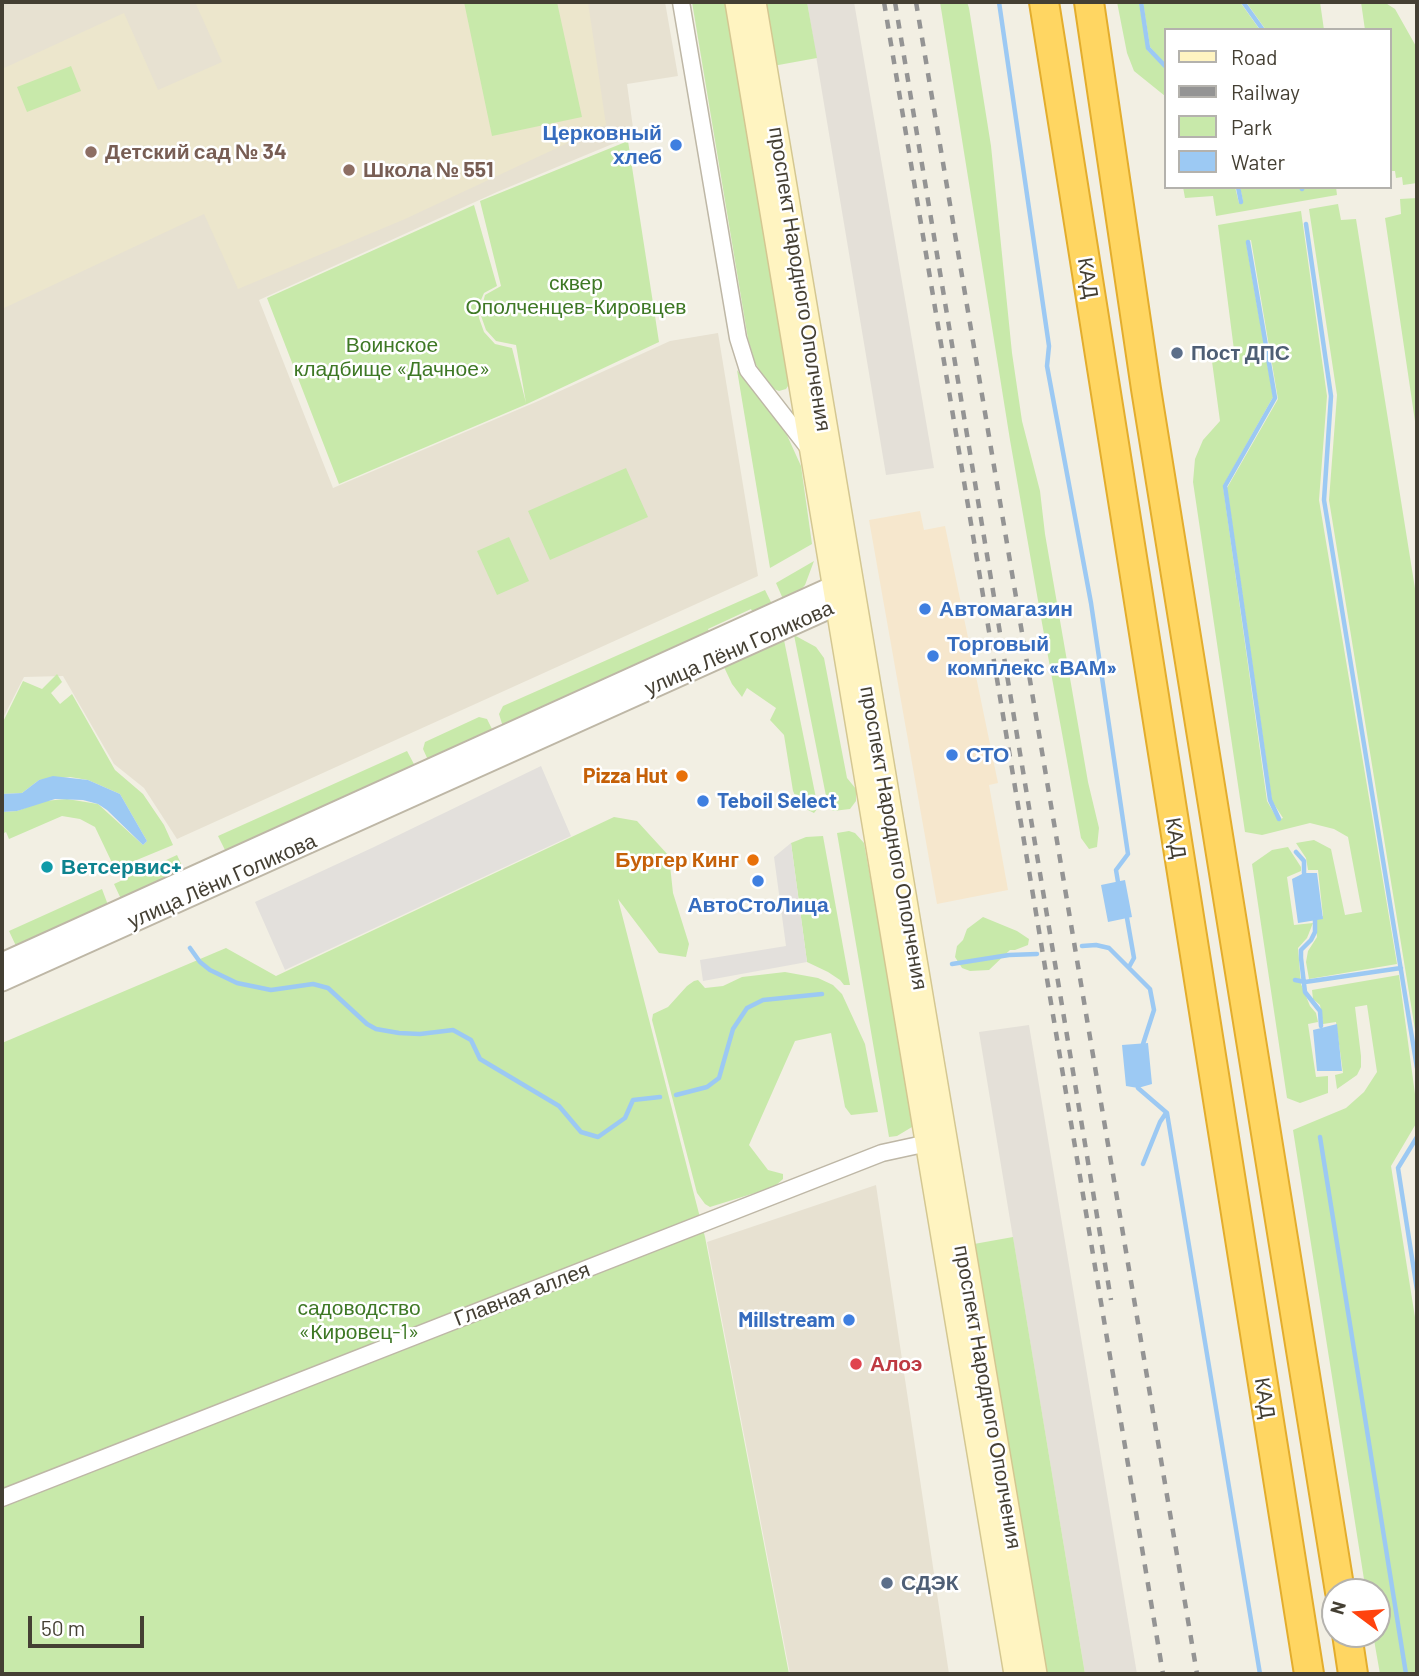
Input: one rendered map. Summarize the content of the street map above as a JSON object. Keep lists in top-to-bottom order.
{
  "streets": {
    "highway": ["КАД"],
    "main road": ["проспект Народного Ополчения"],
    "street": ["улица Лёни Голикова", "Главная аллея"]
  },
  "crossings": [
    ["проспект Народного Ополчения", "улица Лёни Голикова"],
    ["проспект Народного Ополчения", "Главная аллея"]
  ],
  "parks": ["сквер Ополченцев-Кировцев", "Воинское кладбище «Дачное»", "садоводство «Кировец-1»"],
  "places": [
    "Церковный хлеб",
    "Детский сад № 34",
    "Школа № 551",
    "Пост ДПС",
    "Автомагазин",
    "Торговый комплекс «ВАМ»",
    "СТО",
    "Pizza Hut",
    "Teboil Select",
    "Бургер Кинг",
    "Ветсервис+",
    "АвтоСтоЛица",
    "Millstream",
    "Алоэ",
    "СДЭК"
  ],
  "legend": [
    "Road",
    "Railway",
    "Park",
    "Water"
  ],
  "scale_bar": "50 m",
  "north": "left"
}
